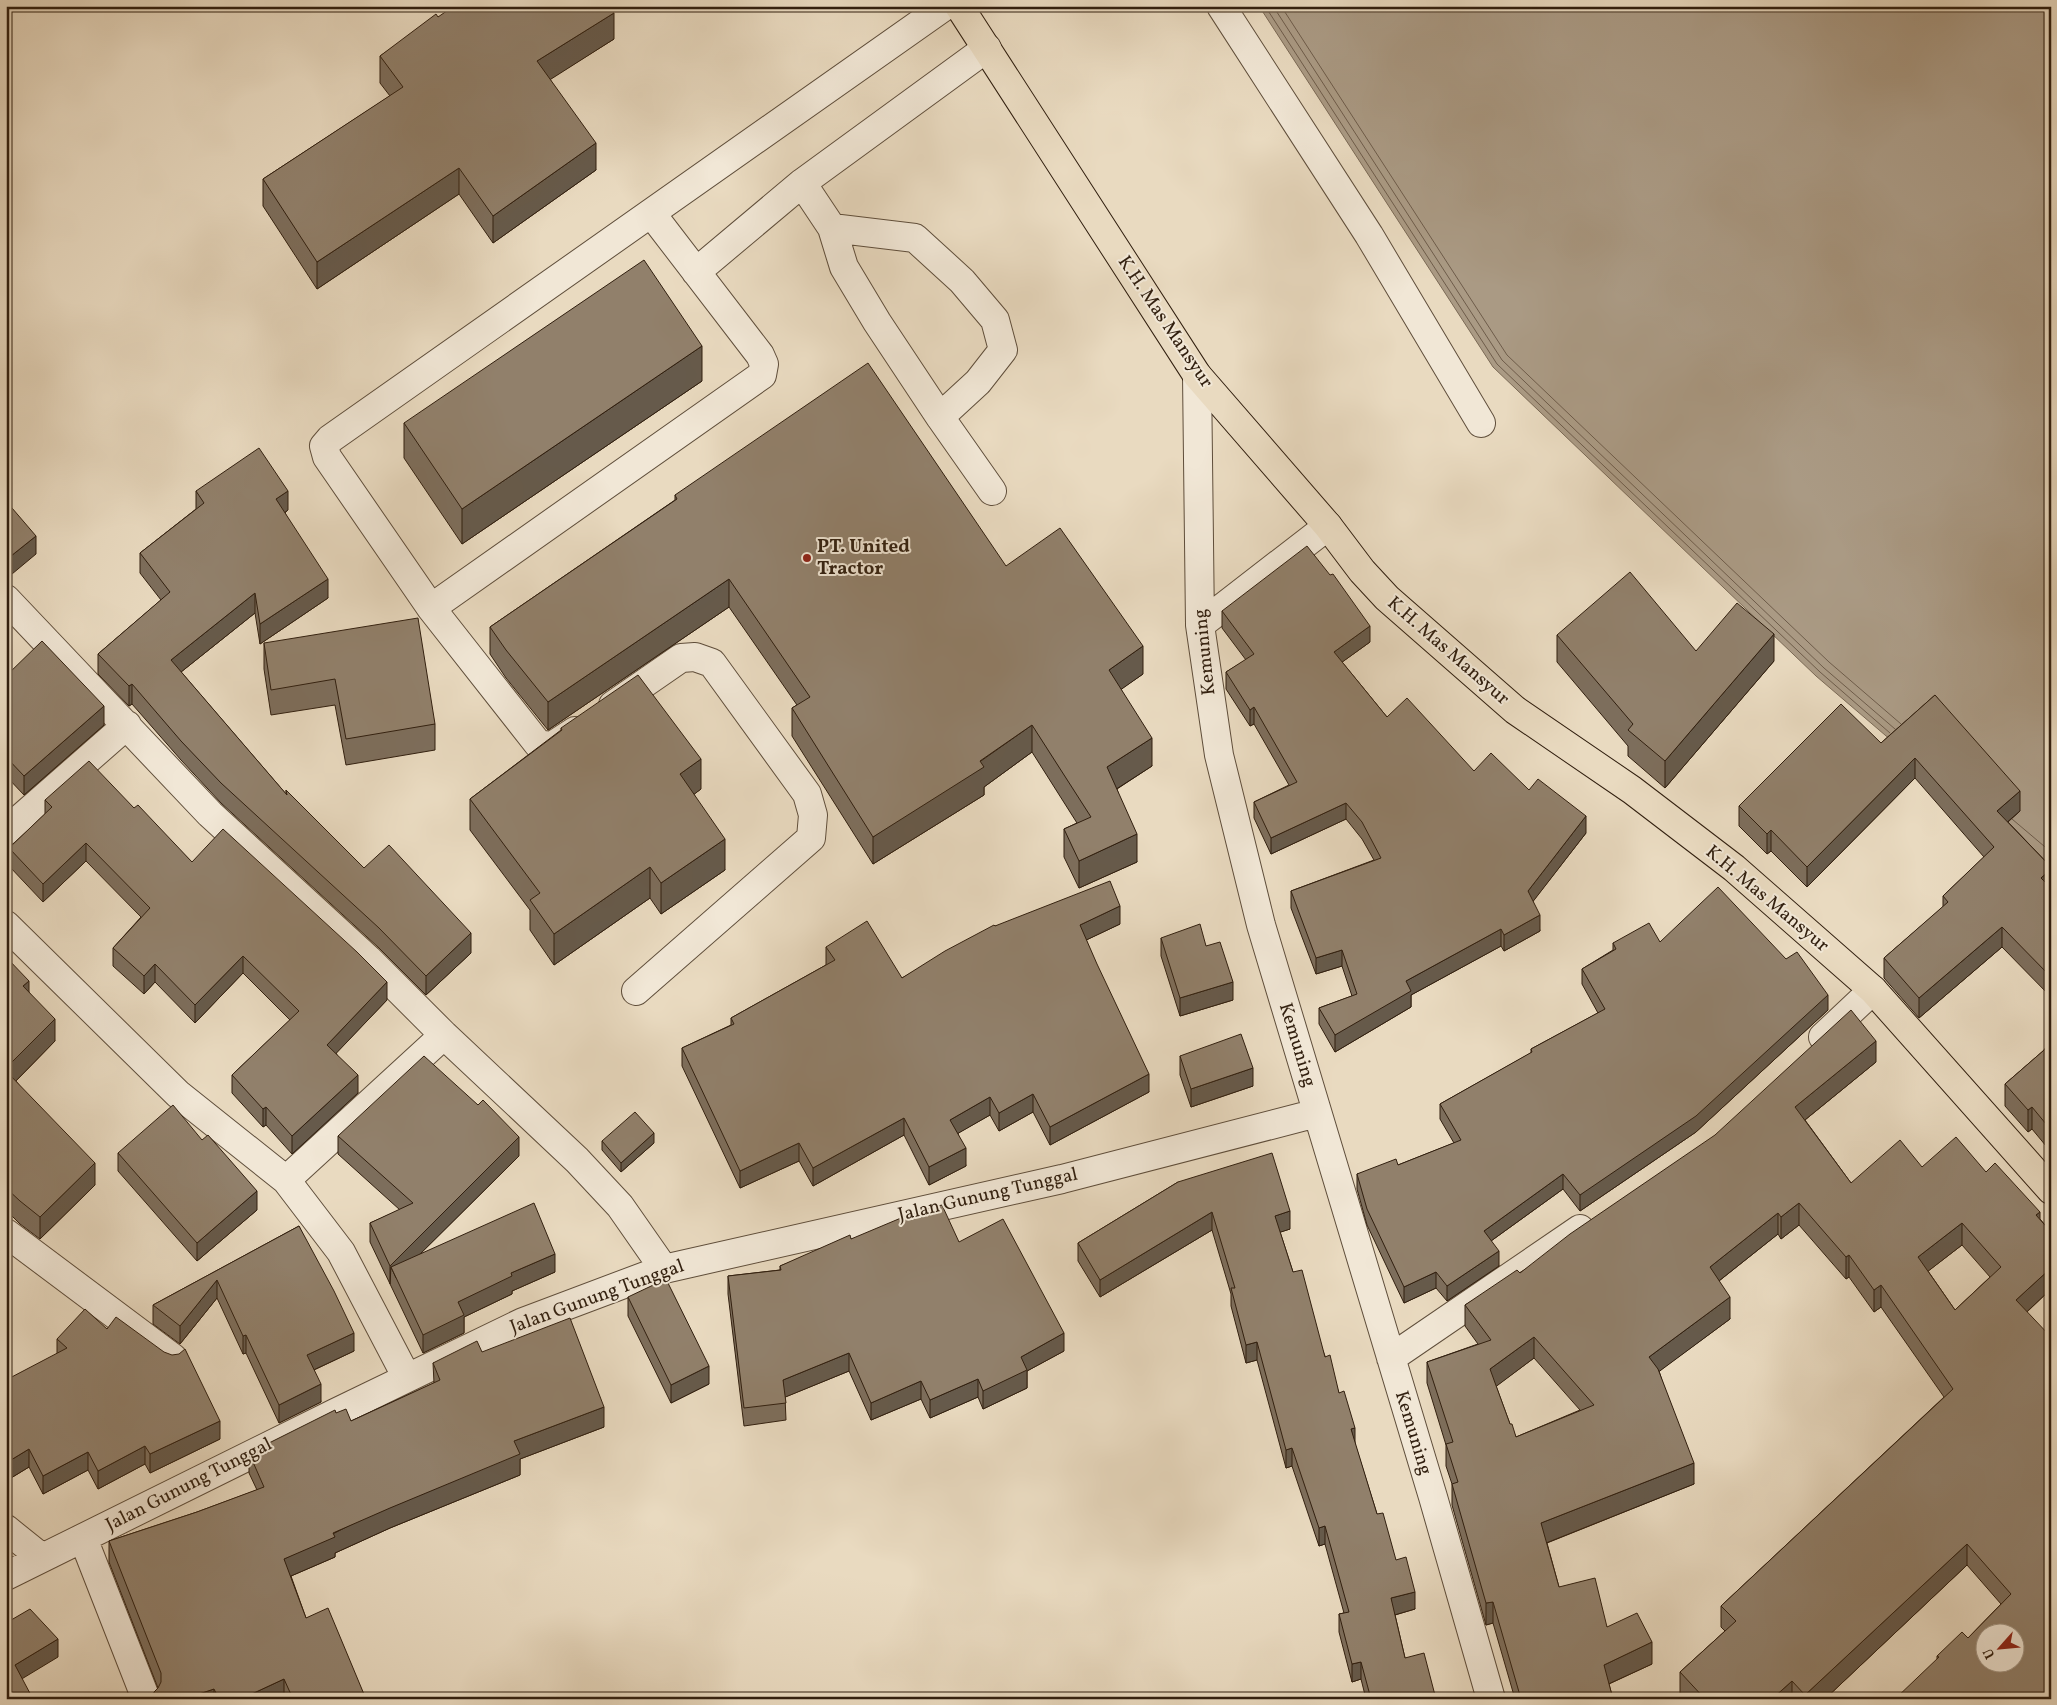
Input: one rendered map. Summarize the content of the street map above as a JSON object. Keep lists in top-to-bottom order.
{
  "streets": {
    "main road": ["K.H. Mas Mansyur"],
    "street": ["Kemuning", "Jalan Gunung Tunggal"]
  },
  "crossings": [
    ["K.H. Mas Mansyur", "Kemuning"],
    ["Kemuning", "Jalan Gunung Tunggal"]
  ],
  "places": ["PT. United Tractor"],
  "north": "bottom left"
}
